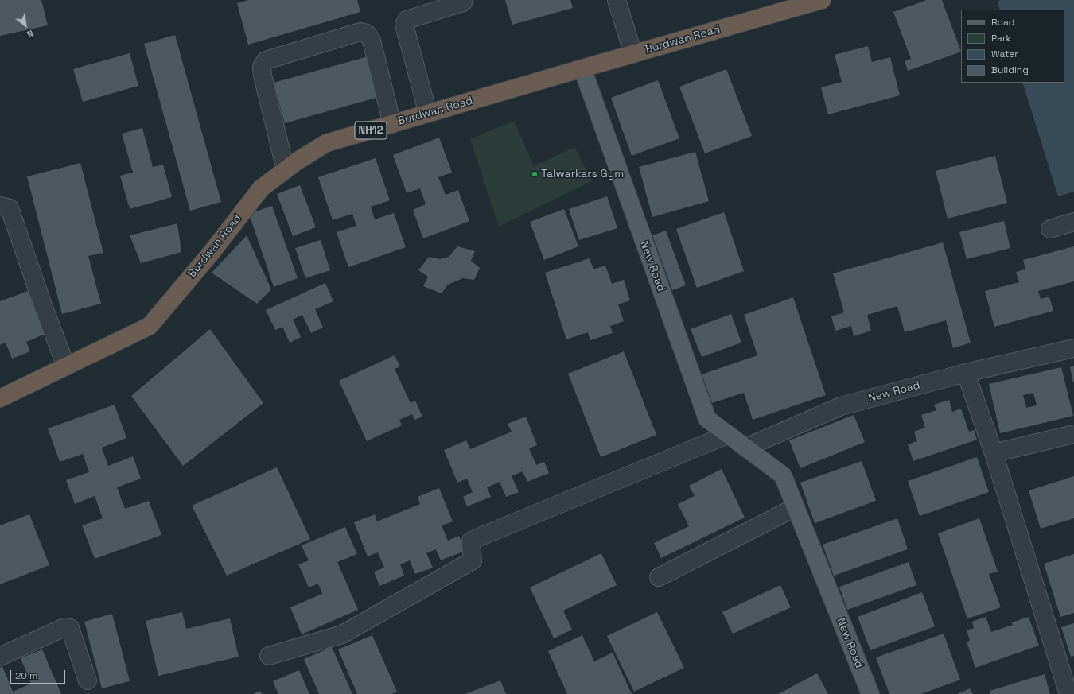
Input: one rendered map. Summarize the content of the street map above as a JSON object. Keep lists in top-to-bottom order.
{
  "streets": {
    "highway": ["Burdwan Road", "NH12"],
    "main road": ["New Road"]
  },
  "crossings": [
    ["Burdwan Road", "New Road"]
  ],
  "places": ["Talwarkars Gym"],
  "legend": [
    "Road",
    "Park",
    "Water",
    "Building"
  ],
  "scale_bar": "20 m",
  "north": "bottom right"
}
